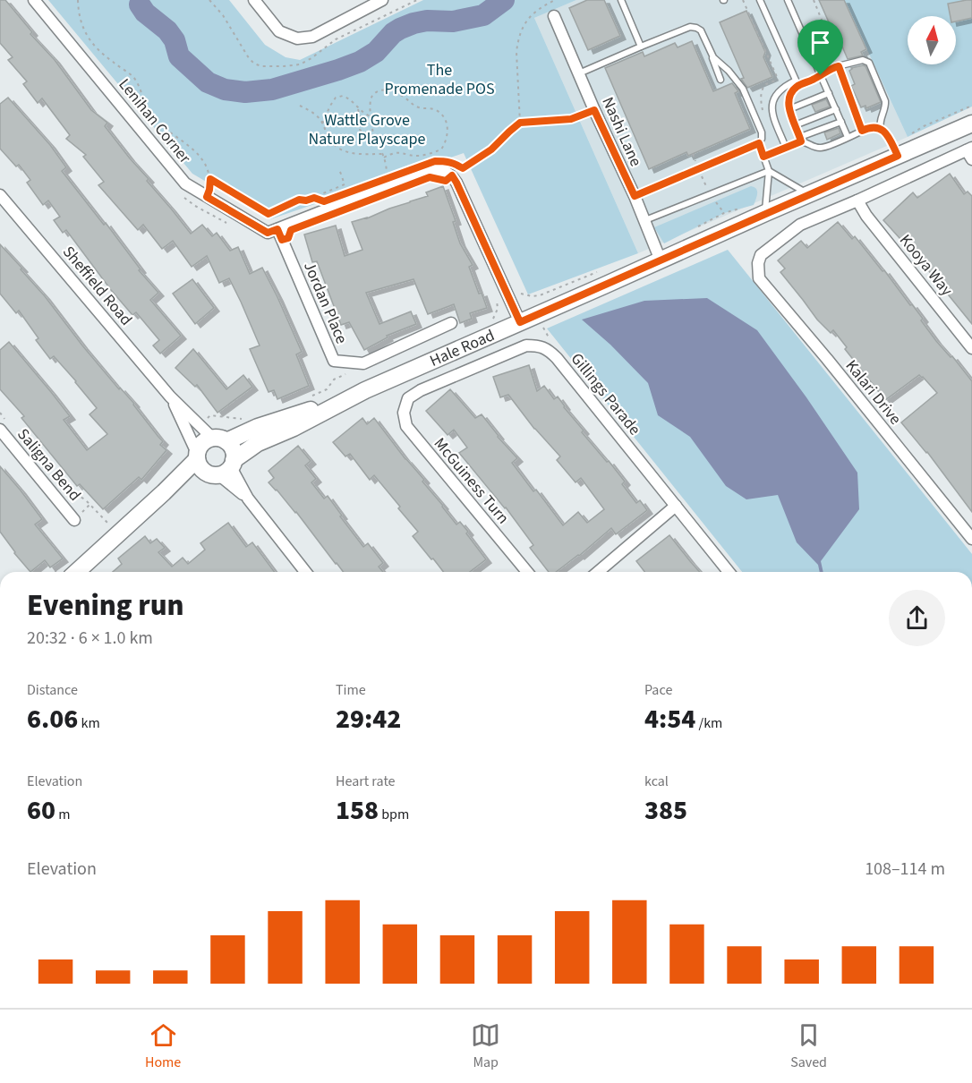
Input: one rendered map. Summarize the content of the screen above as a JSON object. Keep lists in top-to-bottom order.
{
  "streets": {
    "main road": ["Hale Road"],
    "street": [
      "Lenihan Corner",
      "Nashi Lane",
      "Kooya Way",
      "Sheffield Road",
      "Jordan Place",
      "Kalari Drive",
      "Gillings Parade",
      "Saligna Bend",
      "McGuiness Turn"
    ]
  },
  "crossings": [
    ["Lenihan Corner", "Jordan Place"],
    ["Nashi Lane", "Hale Road"],
    ["Kooya Way", "Kalari Drive"],
    ["Sheffield Road", "Hale Road"],
    ["Gillings Parade", "McGuiness Turn"]
  ],
  "parks": ["The Promenade POS", "Wattle Grove Nature Playscape"],
  "north": "top",
  "page": {
    "heading": ["Evening run", "20:32 · 6 × 1.0 km"],
    "stats": [
      ["Distance", "6.06 km"],
      ["Time", "29:42"],
      ["Pace", "4:54 /km"],
      ["Elevation", "60 m"],
      ["Heart rate", "158 bpm"],
      ["kcal", "385"]
    ],
    "chart": ["Elevation", "108–114 m"],
    "tabs": ["Home", "Map", "Saved"]
  }
}
